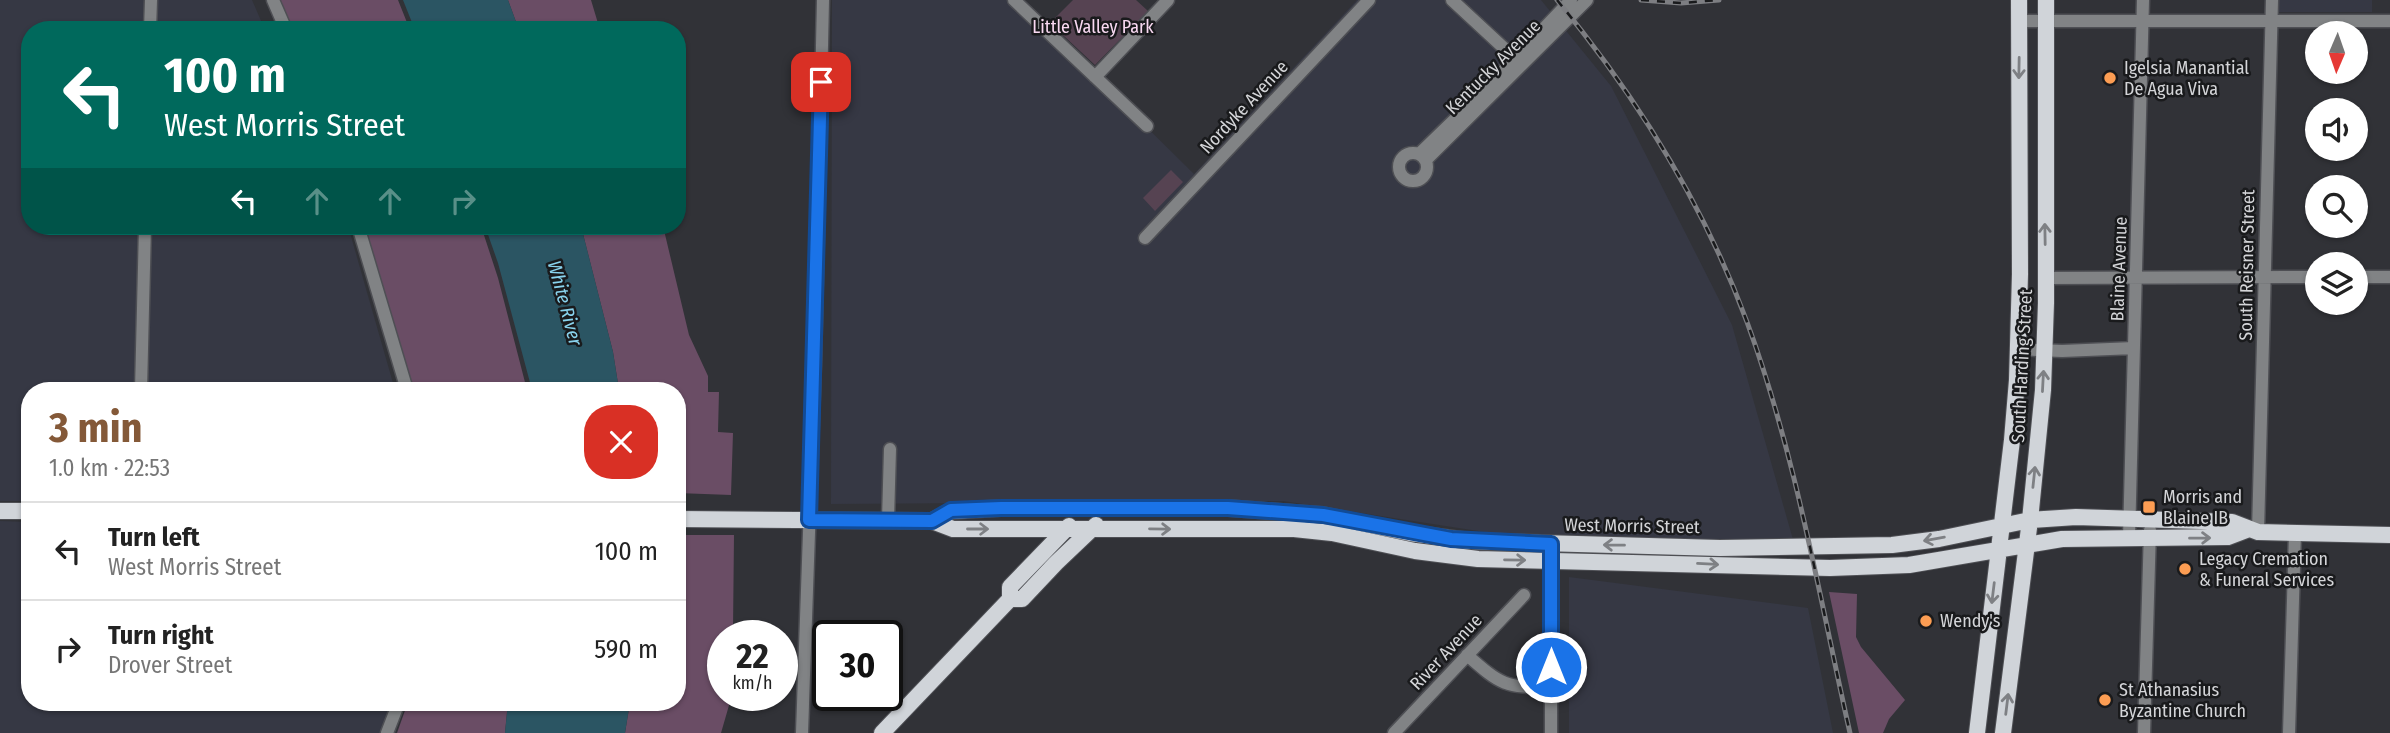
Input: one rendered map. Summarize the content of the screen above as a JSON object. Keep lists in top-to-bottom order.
{
  "streets": {
    "main road": ["South Harding Street", "West Morris Street"],
    "street": [
      "Kentucky Avenue",
      "Nordyke Avenue",
      "South Reisner Street",
      "Blaine Avenue",
      "River Avenue"
    ]
  },
  "crossings": [
    ["South Reisner Street", "West Morris Street"],
    ["Blaine Avenue", "West Morris Street"],
    ["South Harding Street", "West Morris Street"]
  ],
  "water": ["White River"],
  "parks": ["Little Valley Park"],
  "places": {
    "other": [
      "Igelsia Manantial De Agua Viva",
      "Legacy Cremation & Funeral Services",
      "Wendy's",
      "St Athanasius Byzantine Church"
    ],
    "transit": ["Morris and Blaine IB"]
  },
  "north": "bottom",
  "page": {
    "turn": ["100 m", "West Morris Street"],
    "heading": ["3 min", "1.0 km · 22:53"],
    "list": [
      {
        "name": "Turn left",
        "note": "West Morris Street",
        "value": "100 m"
      },
      {
        "name": "Turn right",
        "note": "Drover Street",
        "value": "590 m"
      }
    ],
    "speed": "22 km/h",
    "limit": "30"
  }
}
